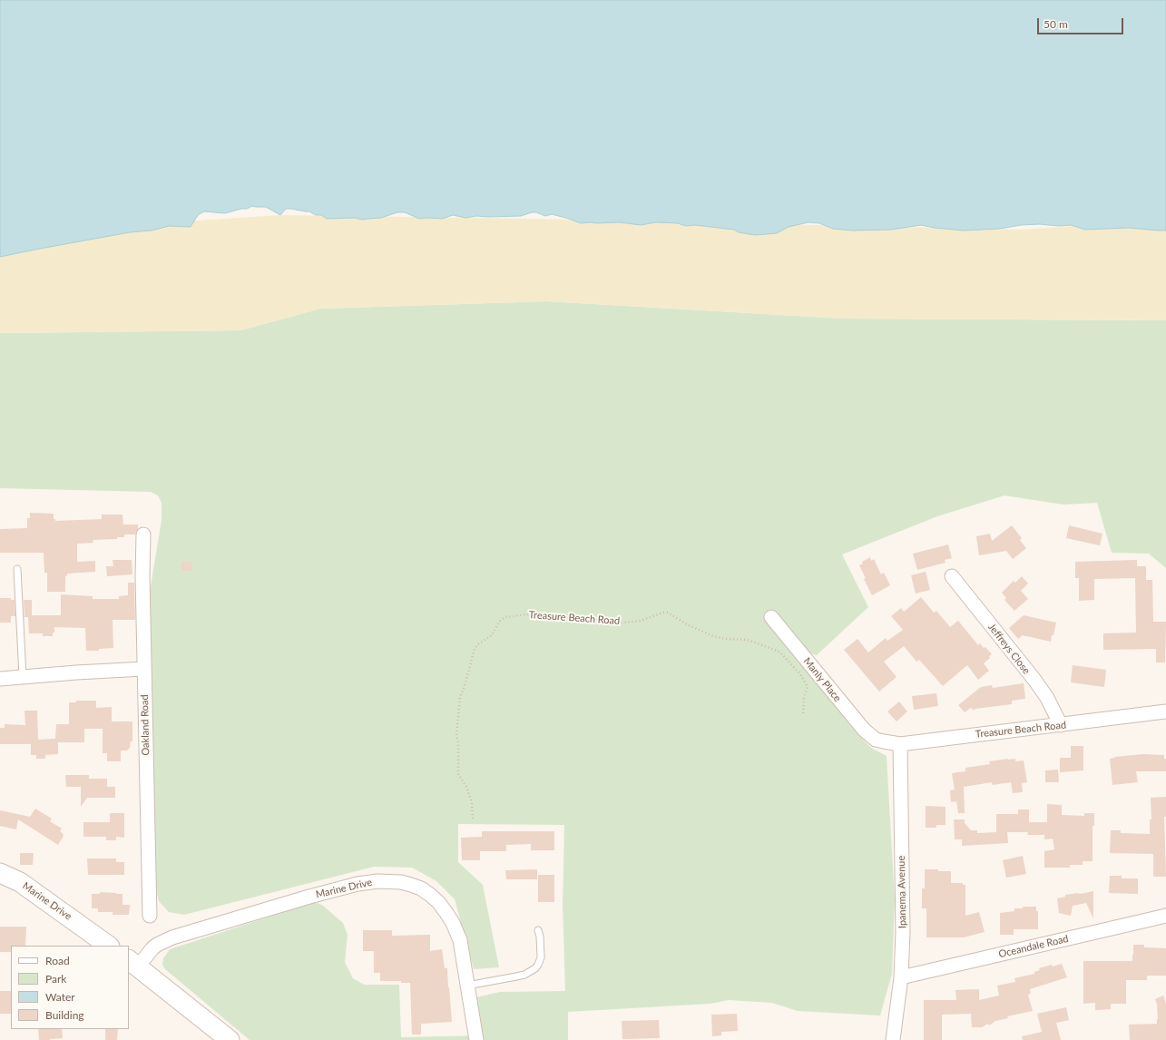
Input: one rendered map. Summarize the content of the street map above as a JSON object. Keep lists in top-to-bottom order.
{
  "streets": {
    "street": [
      "Treasure Beach Road",
      "Jeffreys Close",
      "Manly Place",
      "Oakland Road",
      "Marine Drive",
      "Ipanema Avenue",
      "Oceandale Road"
    ]
  },
  "crossings": [
    ["Treasure Beach Road", "Jeffreys Close"],
    ["Treasure Beach Road", "Manly Place"],
    ["Treasure Beach Road", "Ipanema Avenue"],
    ["Ipanema Avenue", "Oceandale Road"]
  ],
  "legend": [
    "Road",
    "Park",
    "Water",
    "Building"
  ],
  "scale_bar": "50 m"
}
